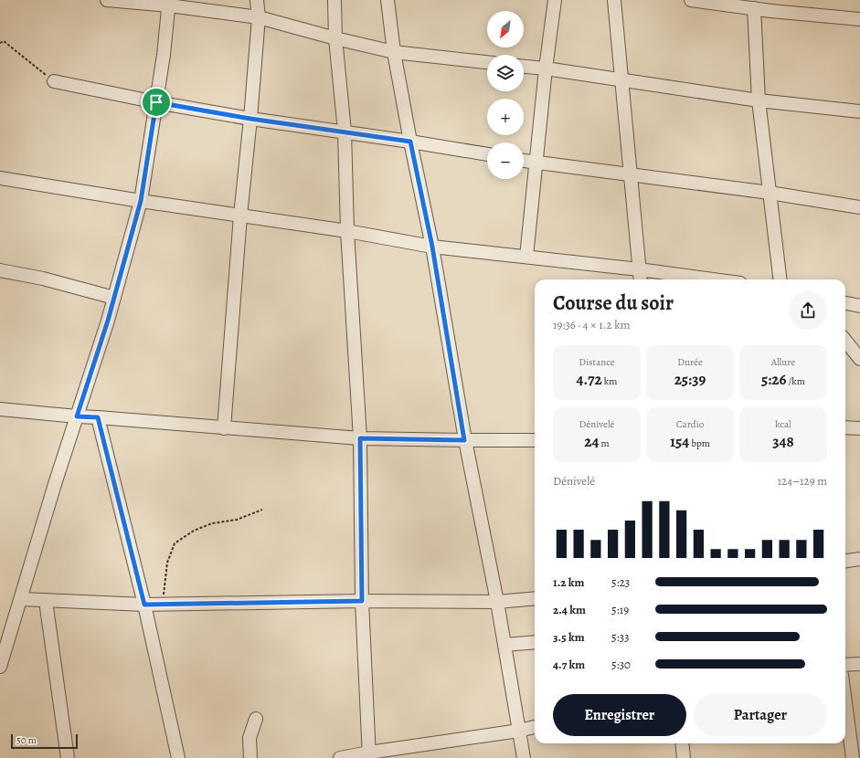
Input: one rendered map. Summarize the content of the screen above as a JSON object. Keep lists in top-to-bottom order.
{
  "scale_bar": "50 m",
  "north": "bottom left",
  "page": {
    "map_buttons": ["+", "−"],
    "heading": ["Course du soir", "19:36 · 4 × 1.2 km"],
    "stats": [
      ["Distance", "4.72 km"],
      ["Durée", "25:39"],
      ["Allure", "5:26 /km"],
      ["Dénivelé", "24 m"],
      ["Cardio", "154 bpm"],
      ["kcal", "348"]
    ],
    "chart": ["Dénivelé", "124–129 m"],
    "list": [
      {
        "name": "1.2 km",
        "note": "5:23"
      },
      {
        "name": "2.4 km",
        "note": "5:19"
      },
      {
        "name": "3.5 km",
        "note": "5:33"
      },
      {
        "name": "4.7 km",
        "note": "5:30"
      }
    ],
    "buttons": ["Enregistrer", "Partager"],
    "scale": "50 m"
  }
}
